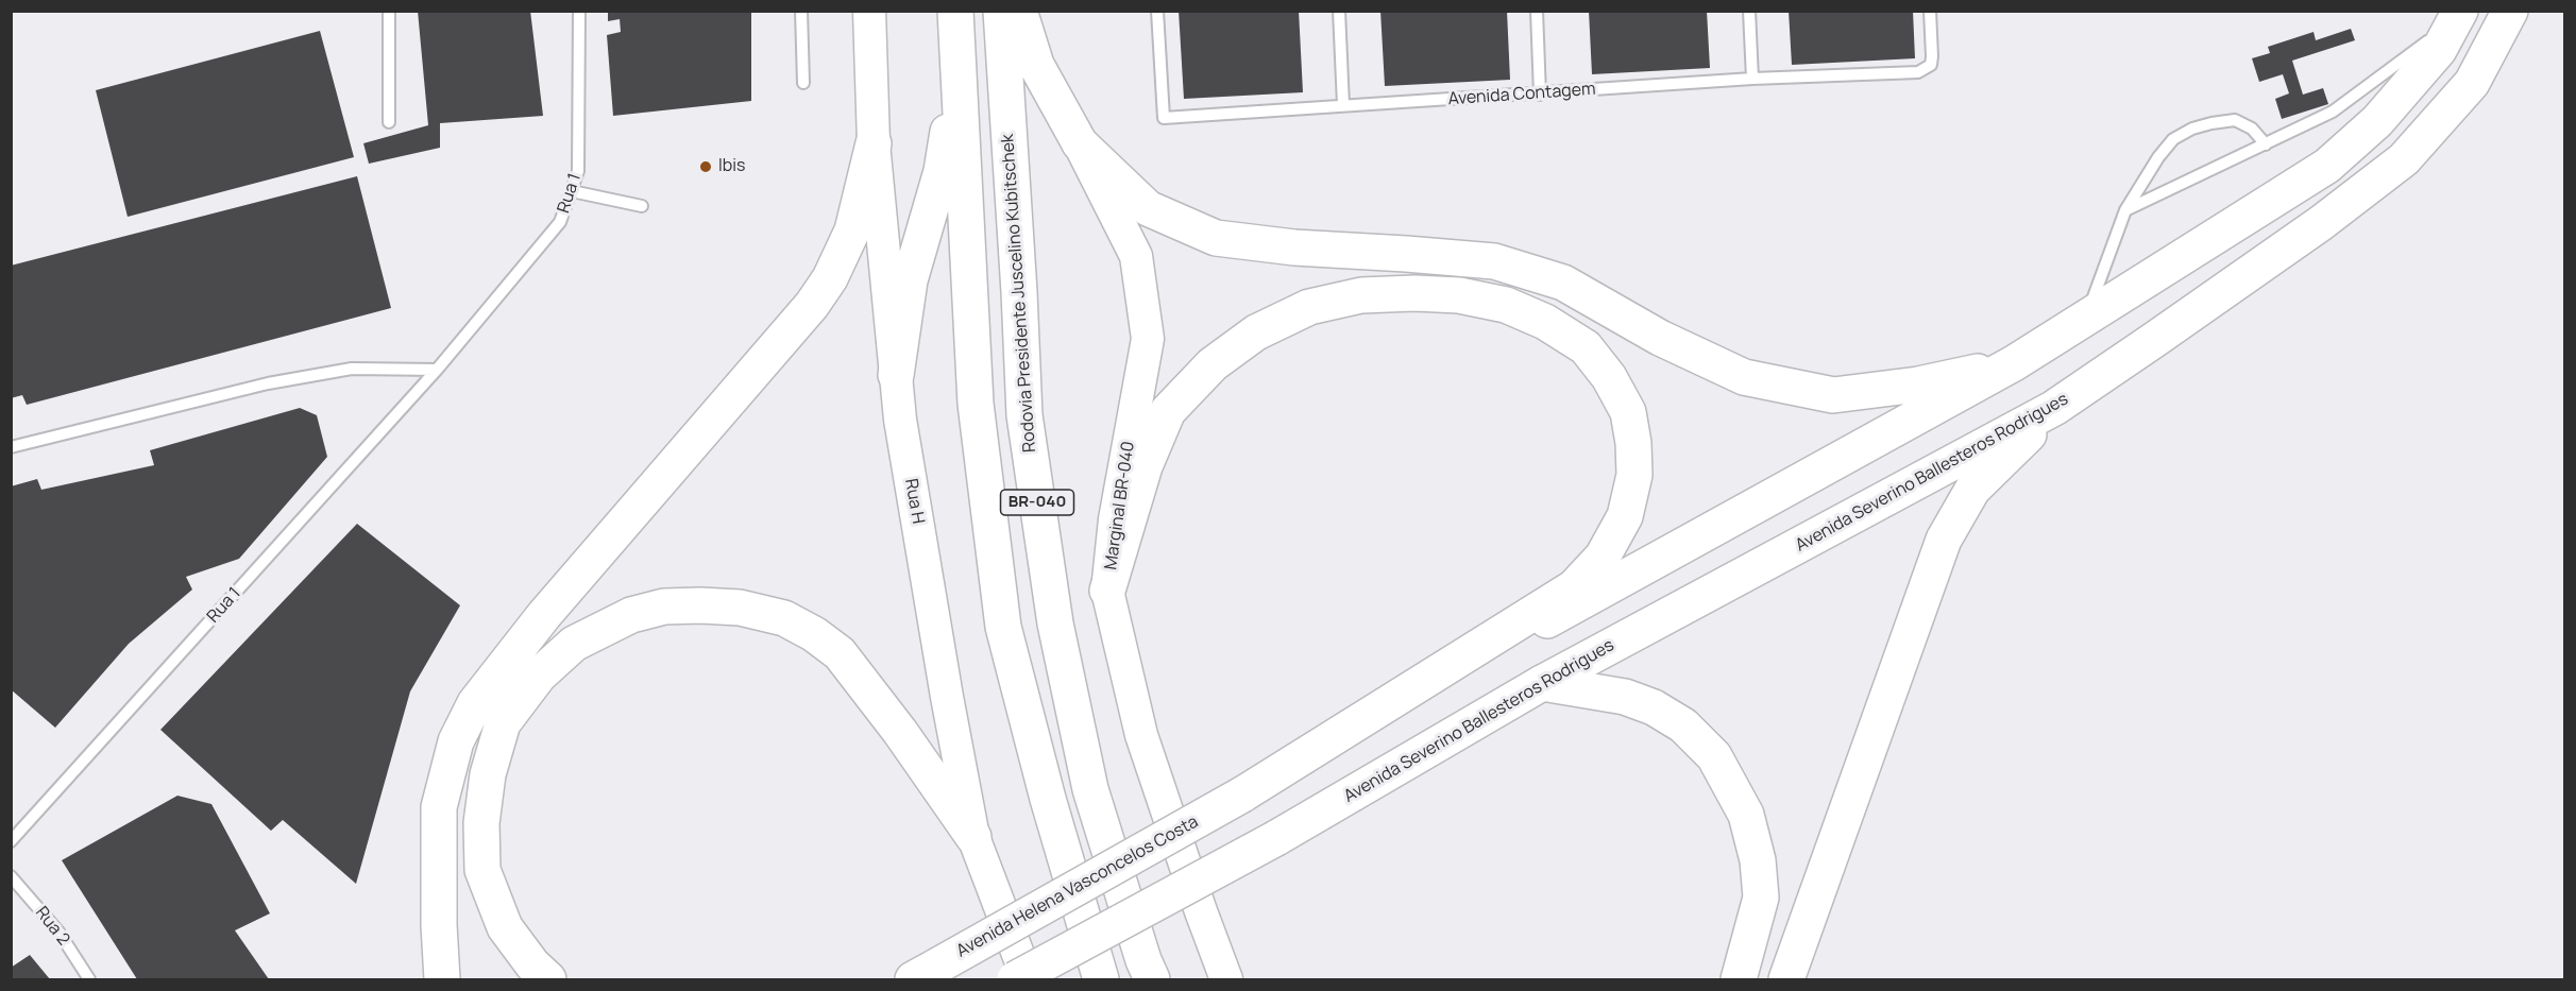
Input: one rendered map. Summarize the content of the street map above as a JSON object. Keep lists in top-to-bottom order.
{
  "streets": {
    "main road": [
      "Rodovia Presidente Juscelino Kubitschek",
      "Avenida Severino Ballesteros Rodrigues",
      "Rua H",
      "BR-040",
      "Marginal BR-040",
      "Avenida Helena Vasconcelos Costa"
    ],
    "lane": ["Avenida Contagem", "Rua 1", "Rua 2"]
  },
  "places": ["Ibis"]
}
